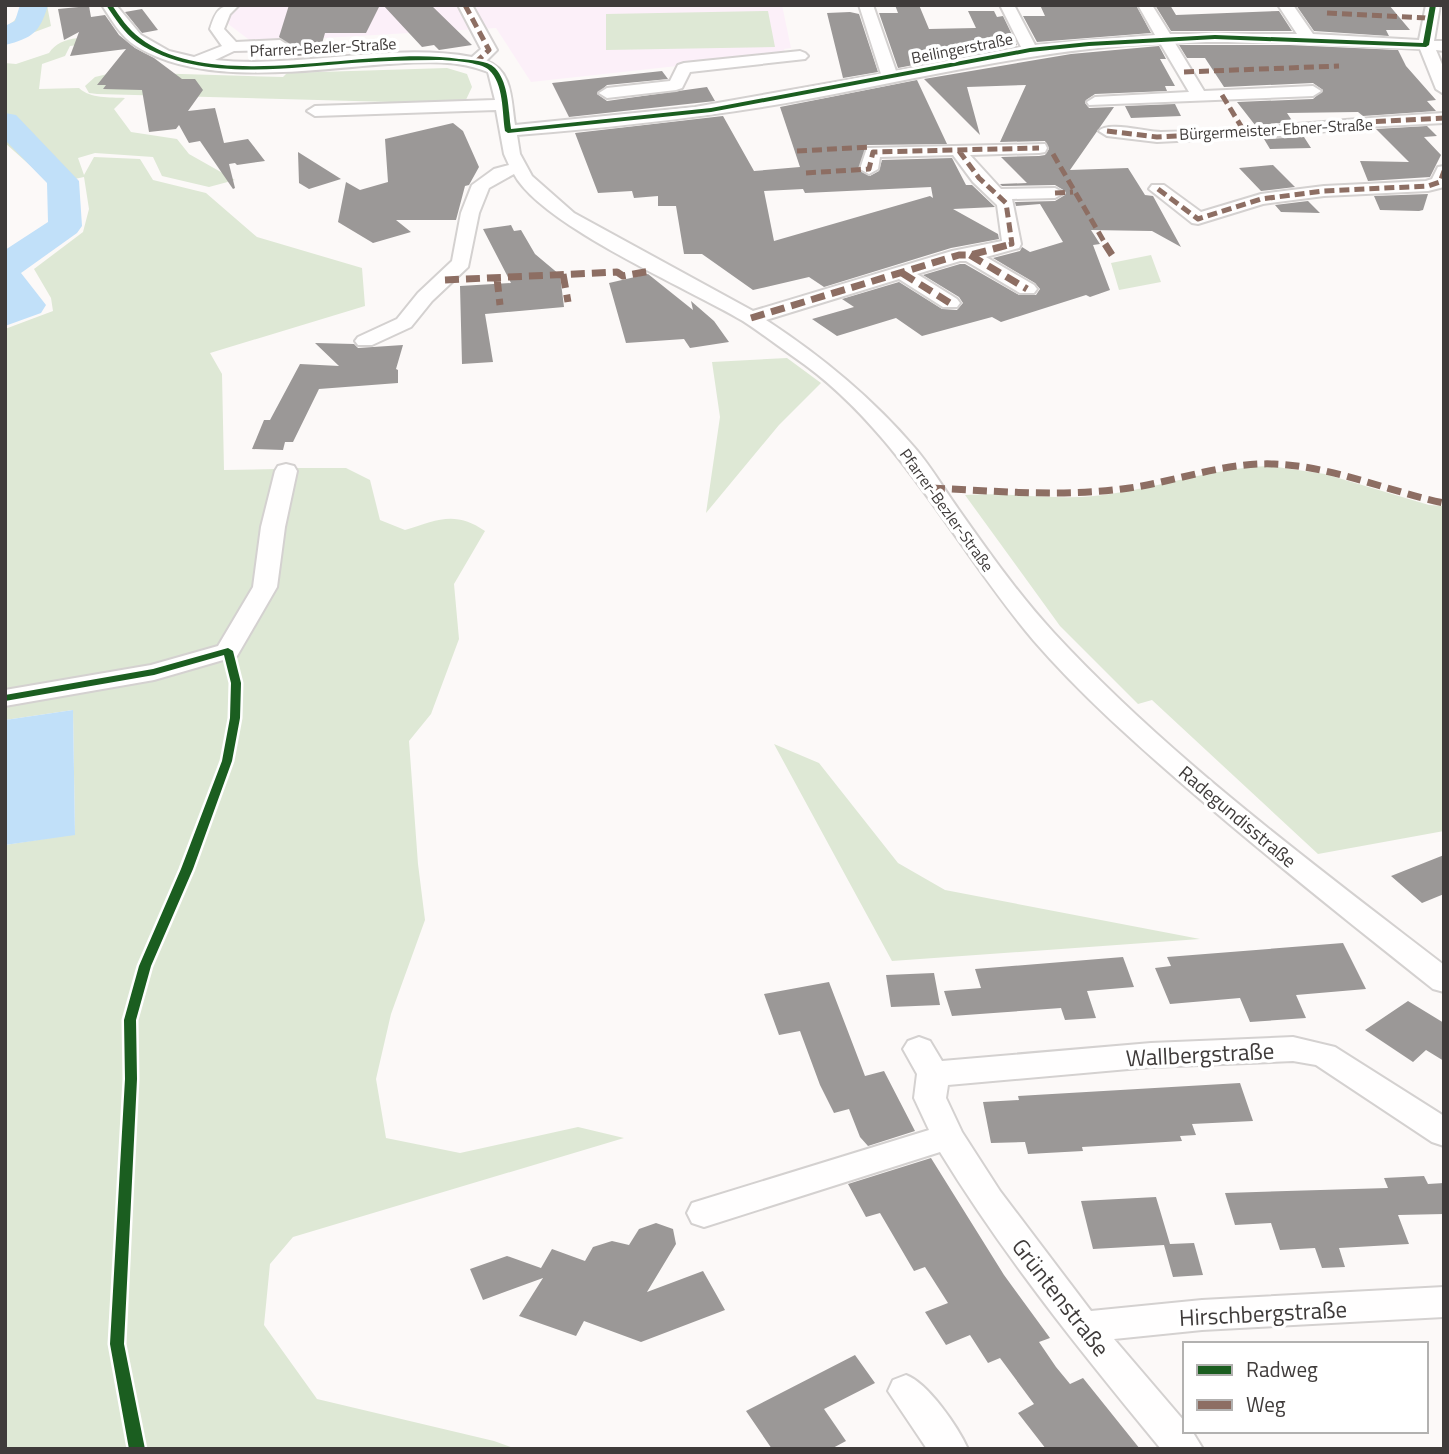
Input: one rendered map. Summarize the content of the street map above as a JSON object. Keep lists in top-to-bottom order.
{
  "streets": {
    "street": [
      "Pfarrer-Bezler-Straße",
      "Beilingerstraße",
      "Bürgermeister-Ebner-Straße",
      "Radegundisstraße",
      "Wallbergstraße",
      "Grüntenstraße",
      "Hirschbergstraße"
    ]
  },
  "crossings": [
    ["Pfarrer-Bezler-Straße", "Radegundisstraße"],
    ["Wallbergstraße", "Grüntenstraße"],
    ["Grüntenstraße", "Hirschbergstraße"]
  ],
  "legend": ["Radweg", "Weg"]
}
